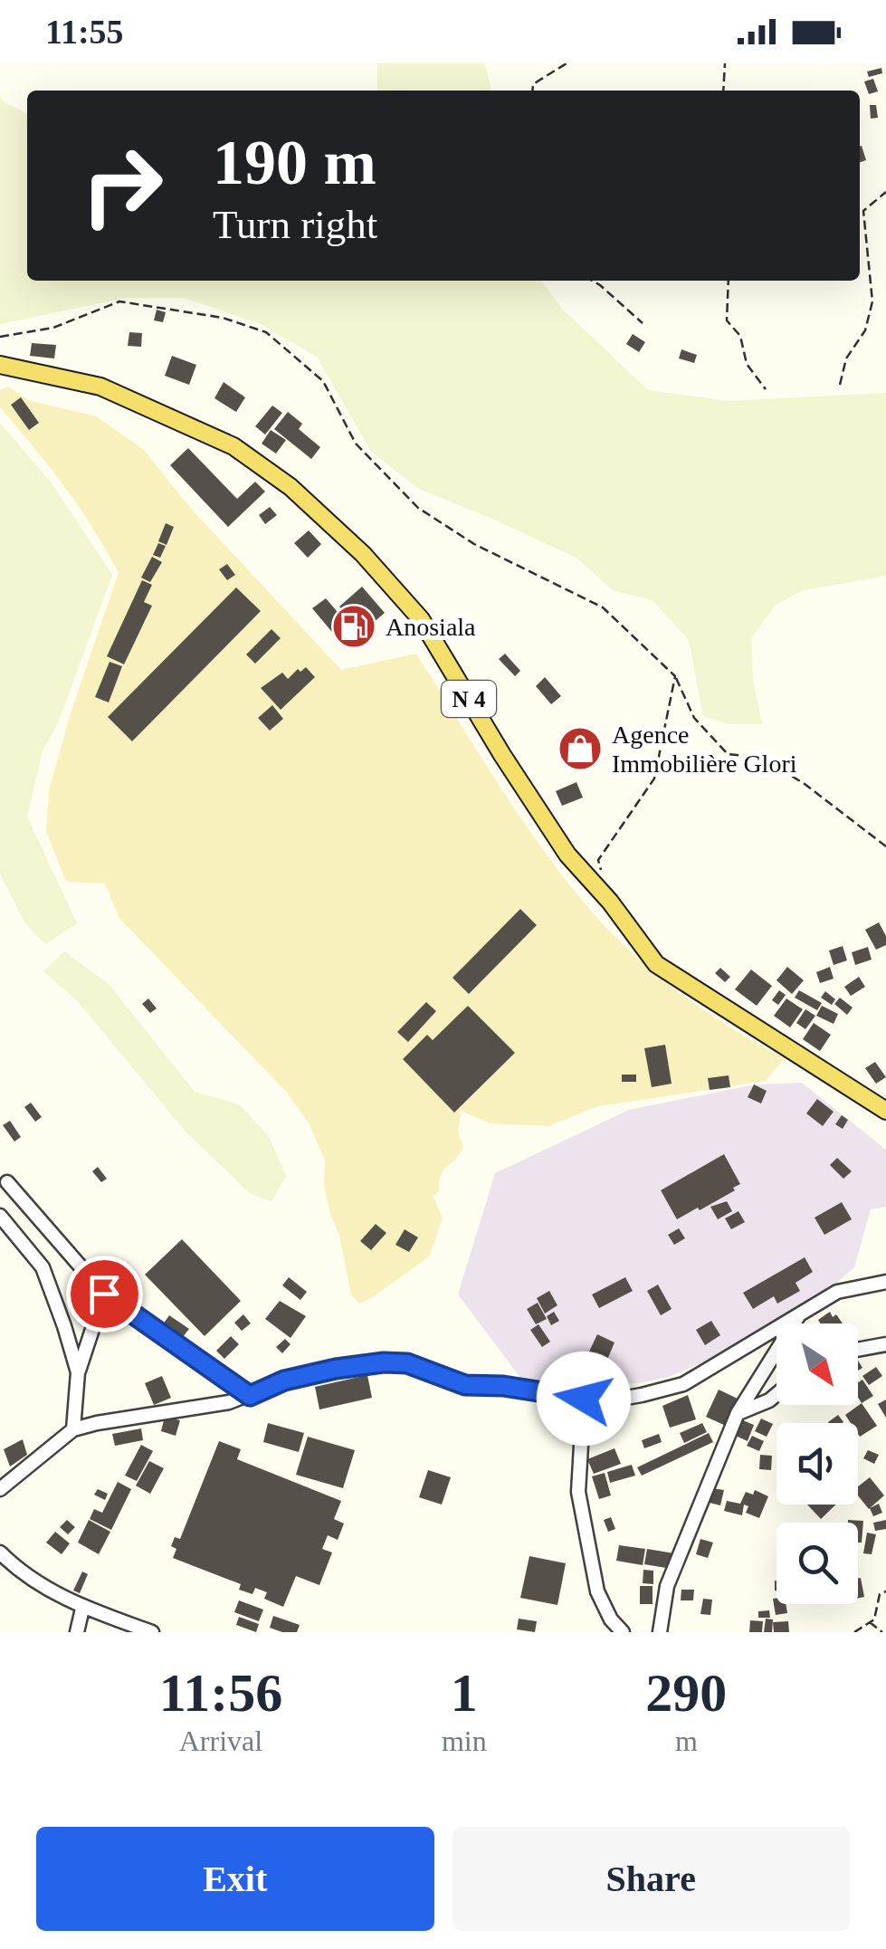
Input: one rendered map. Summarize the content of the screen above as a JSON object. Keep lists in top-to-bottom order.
{
  "streets": {
    "main road": ["N 4"]
  },
  "places": {
    "fuel station": ["Anosiala"],
    "shop": ["Agence Immobilière Glori"]
  },
  "north": "bottom right",
  "page": {
    "status": "11:55",
    "turn": ["190 m", "Turn right"],
    "eta": [
      "11:56",
      "Arrival",
      "1",
      "min",
      "290",
      "m"
    ],
    "buttons": ["Exit", "Share"]
  }
}
